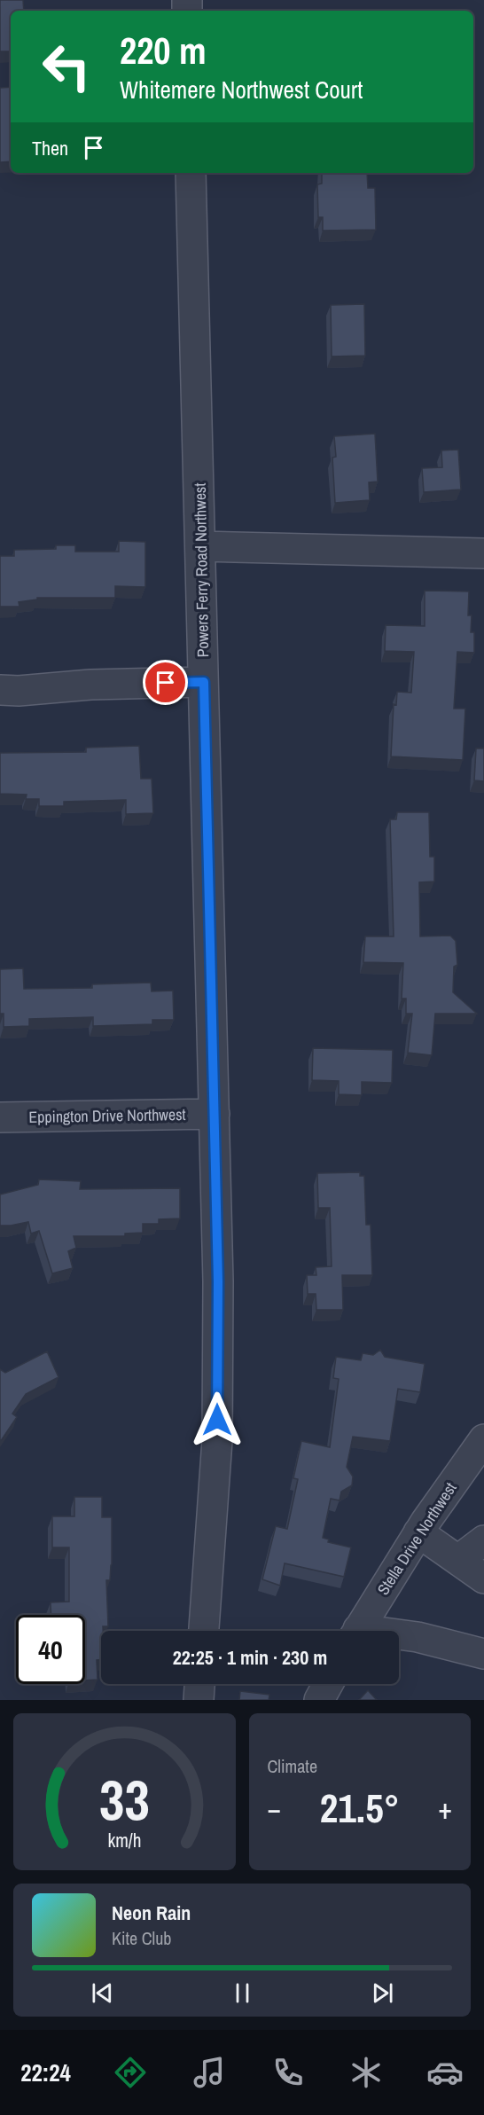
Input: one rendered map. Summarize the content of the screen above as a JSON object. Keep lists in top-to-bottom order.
{
  "streets": {
    "street": ["Powers Ferry Road Northwest", "Eppington Drive Northwest", "Stella Drive Northwest"]
  },
  "crossings": [
    ["Powers Ferry Road Northwest", "Eppington Drive Northwest"]
  ],
  "page": {
    "turn": ["220 m", "Whitemere Northwest Court"],
    "then": "Then",
    "limit": "40",
    "trip": "22:25 · 1 min · 230 m",
    "tile": "Climate",
    "heat": ["−", "21.5°", "+"],
    "song": ["Neon Rain", "Kite Club"],
    "tabs": "22:24",
    "gauge": ["33", "km/h"]
  }
}
